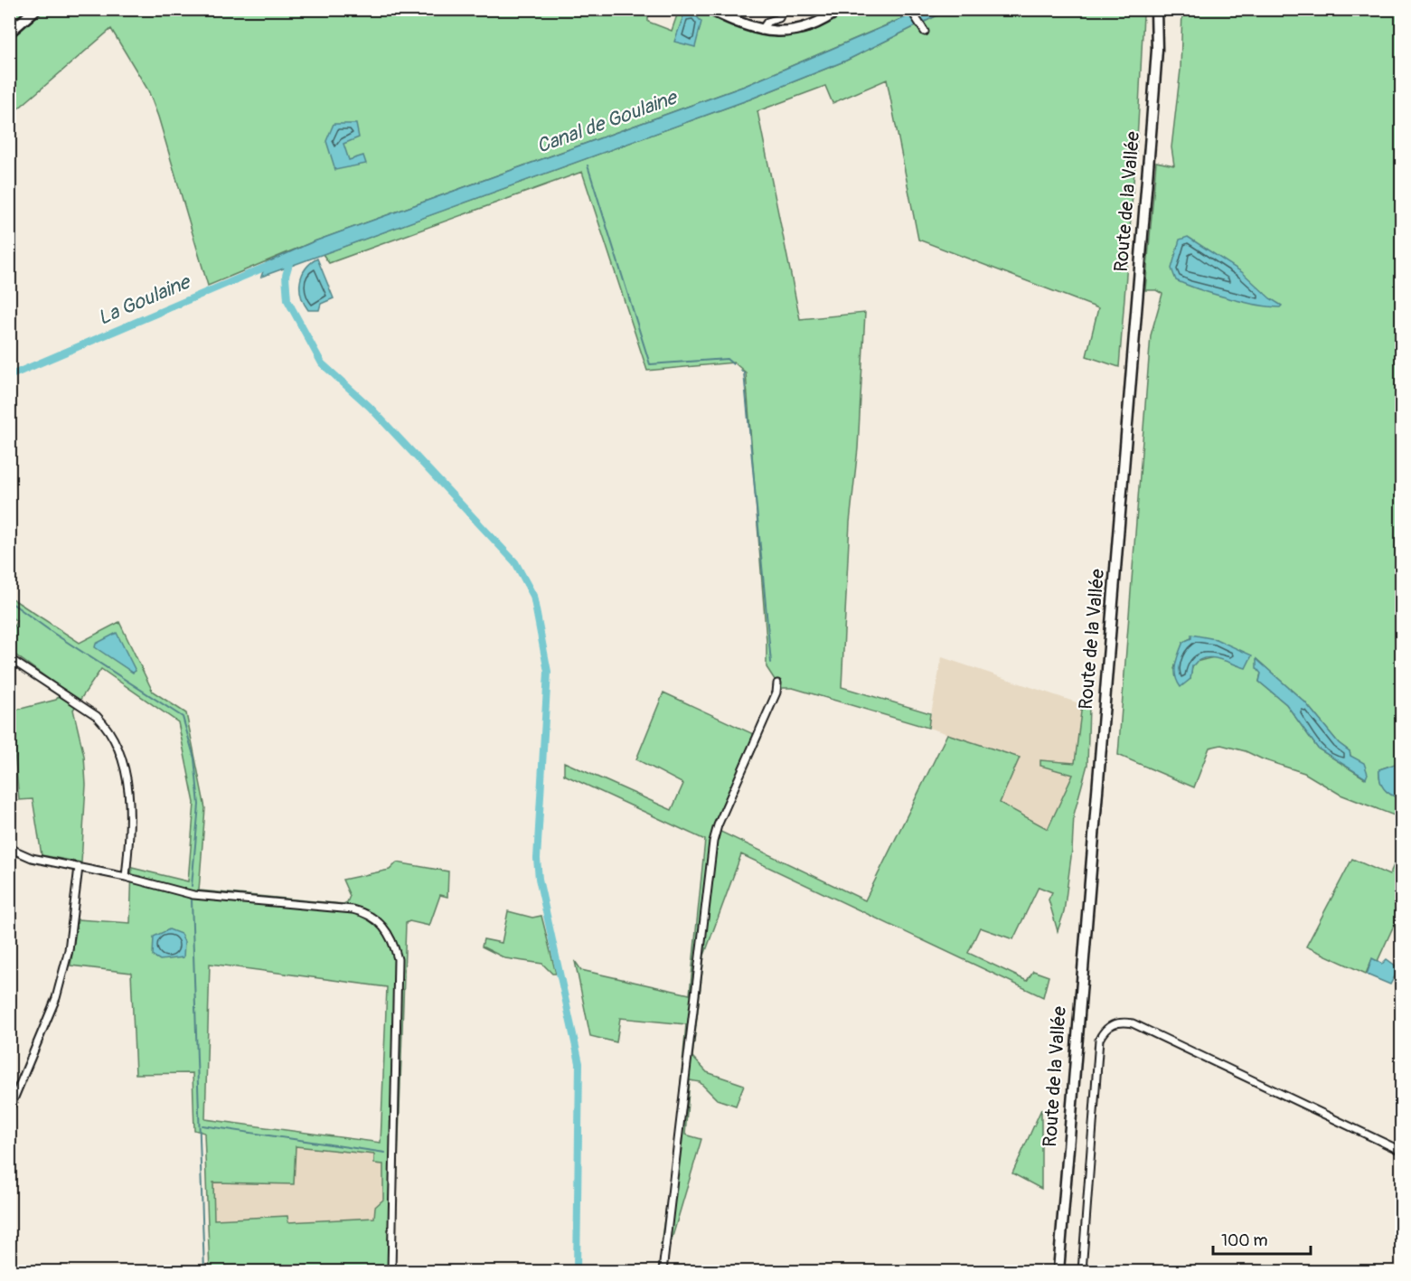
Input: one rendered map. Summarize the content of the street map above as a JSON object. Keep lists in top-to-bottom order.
{
  "streets": {
    "main road": ["Route de la Vallée"]
  },
  "water": ["Canal de Goulaine", "La Goulaine"],
  "scale_bar": "100 m"
}
